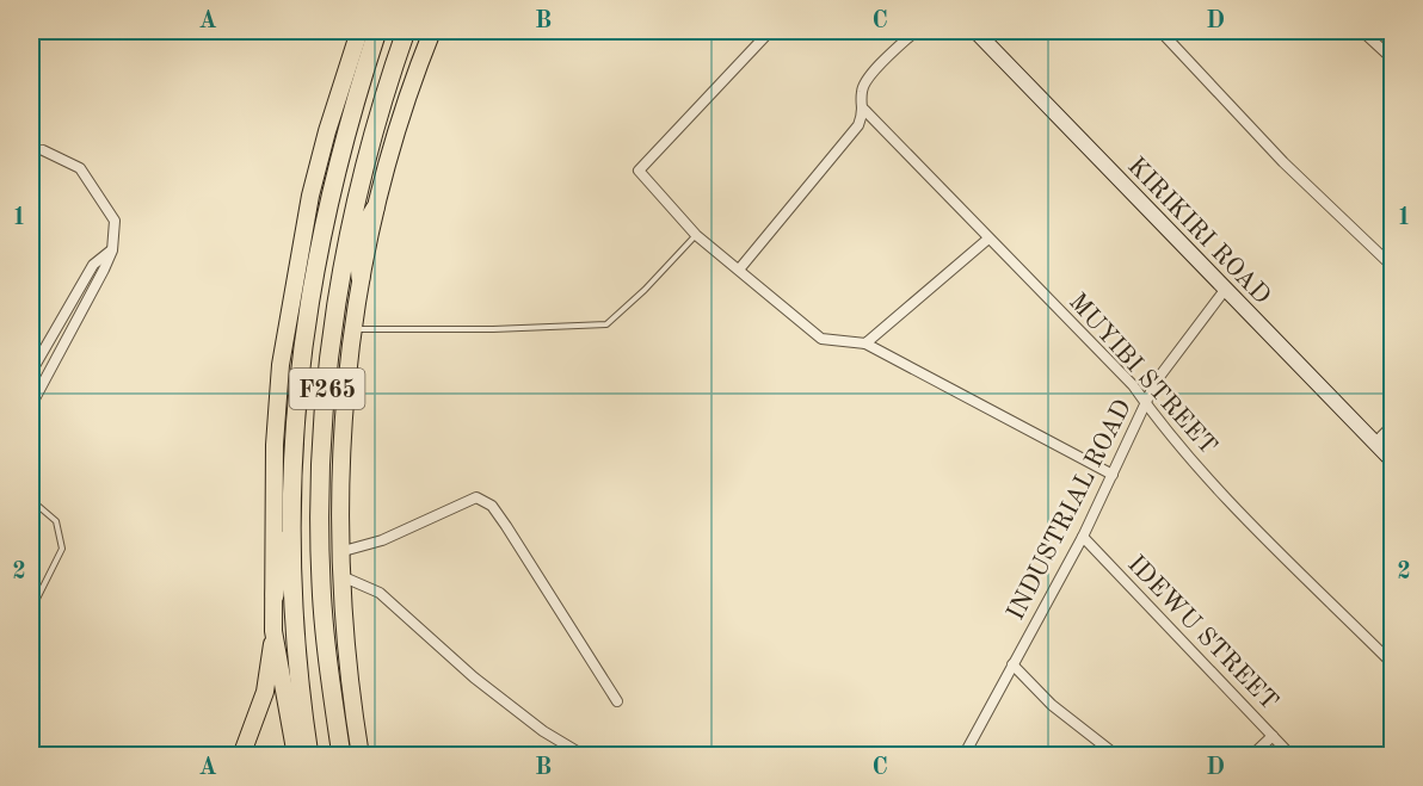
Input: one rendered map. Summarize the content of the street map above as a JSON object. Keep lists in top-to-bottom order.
{
  "streets": {
    "highway": ["F265"],
    "main road": ["KIRIKIRI ROAD"],
    "street": ["MUYIBI STREET", "INDUSTRIAL ROAD", "IDEWU STREET"]
  },
  "crossings": [
    ["KIRIKIRI ROAD", "INDUSTRIAL ROAD"],
    ["MUYIBI STREET", "INDUSTRIAL ROAD"],
    ["INDUSTRIAL ROAD", "IDEWU STREET"]
  ],
  "grid": {
    "columns": [
      "A",
      "B",
      "C",
      "D"
    ],
    "rows": ["1", "2"]
  }
}
